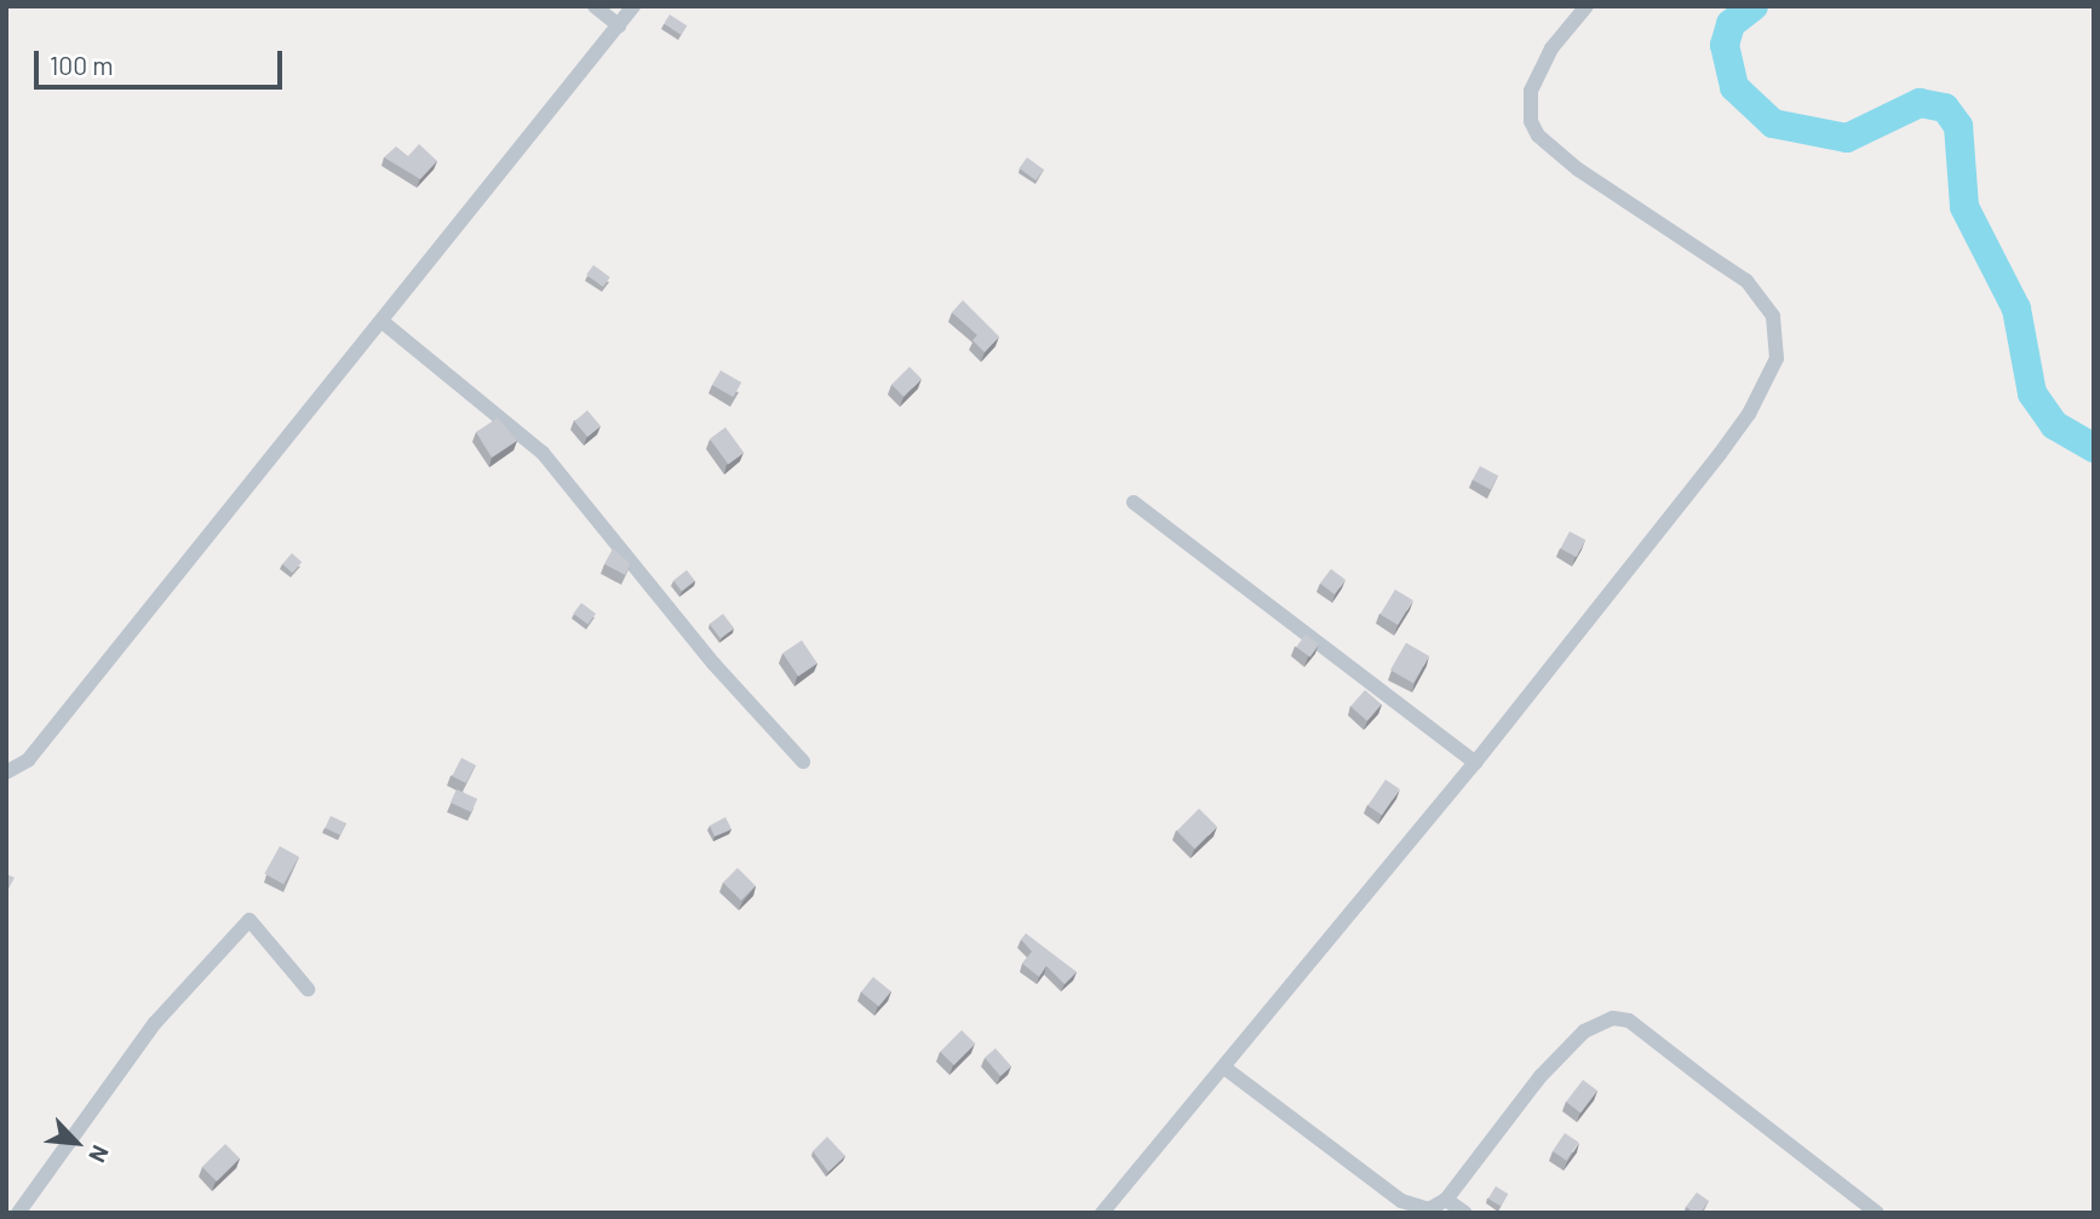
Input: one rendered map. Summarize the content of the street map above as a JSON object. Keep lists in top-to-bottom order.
{
  "scale_bar": "100 m",
  "north": "bottom right"
}
